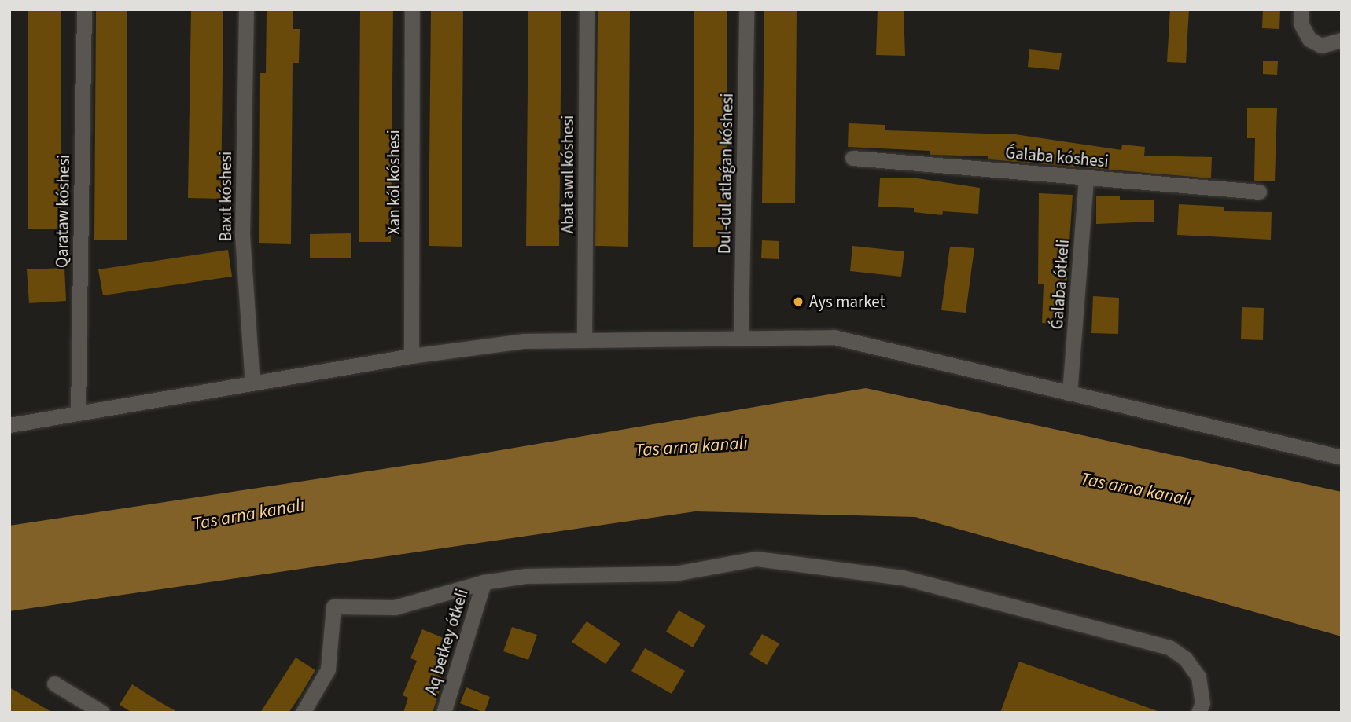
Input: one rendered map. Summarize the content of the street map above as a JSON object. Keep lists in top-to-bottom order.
{
  "streets": {
    "street": [
      "Ǵalaba kóshesi",
      "Dul-dul atlaǵan kóshesi",
      "Abat awıl kóshesi",
      "Xan kól kóshesi",
      "Baxıt kóshesi",
      "Qarataw kóshesi",
      "Ǵalaba ótkeli",
      "Aq betkey ótkeli"
    ]
  },
  "crossings": [
    ["Ǵalaba kóshesi", "Ǵalaba ótkeli"]
  ],
  "water": ["Tas arna kanalı"],
  "places": ["Ays market"]
}
